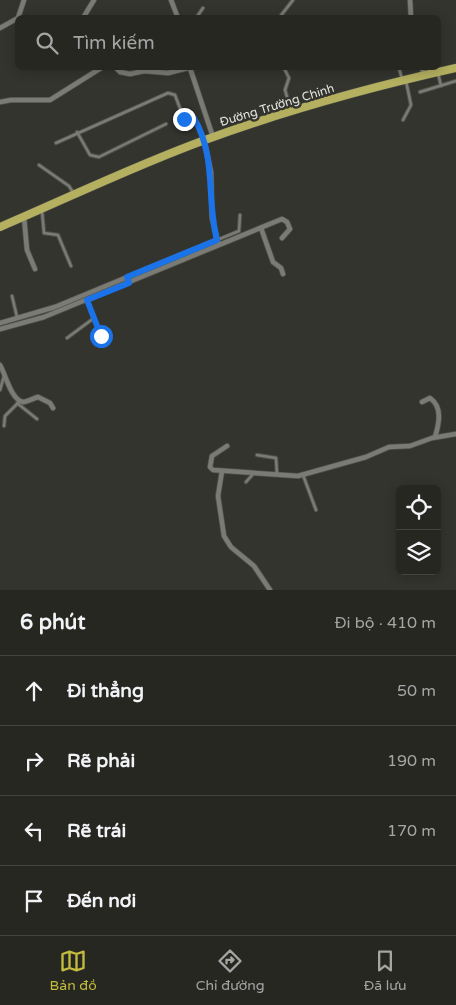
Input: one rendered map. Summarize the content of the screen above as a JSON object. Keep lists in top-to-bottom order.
{
  "streets": {
    "highway": ["Đường Trường Chinh"]
  },
  "page": {
    "search": "Tìm kiếm",
    "heading": ["6 phút", "Đi bộ · 410 m"],
    "list": [
      ["Đi thẳng", "50 m"],
      ["Rẽ phải", "190 m"],
      ["Rẽ trái", "170 m"],
      "Đến nơi"
    ],
    "nav": ["Bản đồ", "Chỉ đường", "Đã lưu"]
  }
}
